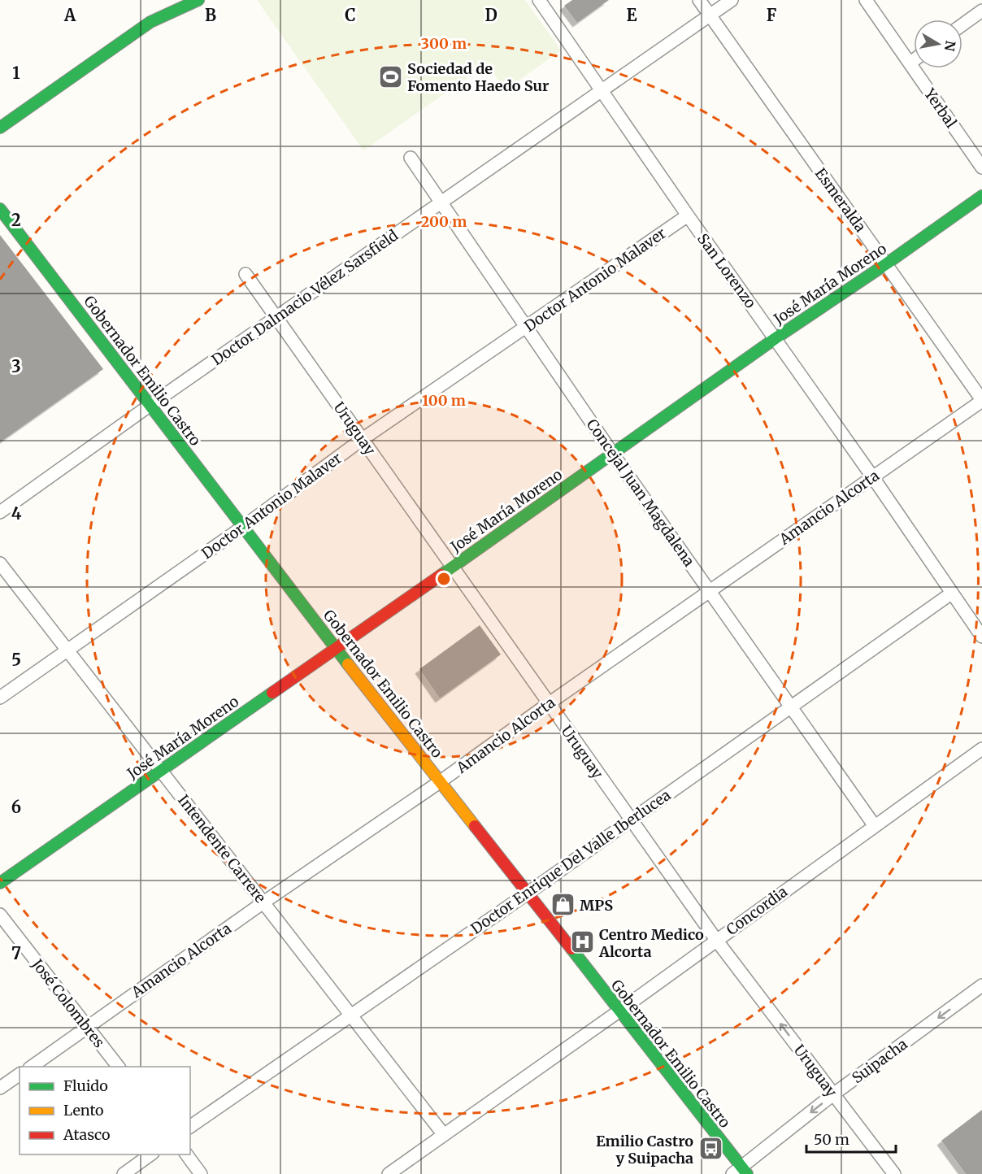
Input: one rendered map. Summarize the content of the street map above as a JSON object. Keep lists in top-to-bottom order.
{
  "streets": {
    "street": [
      "Yerbal",
      "Esmeralda",
      "San Lorenzo",
      "Doctor Antonio Malaver",
      "José María Moreno",
      "Doctor Dalmacio Vélez Sarsfield",
      "Gobernador Emilio Castro",
      "Uruguay",
      "Concejal Juan Magdalena",
      "Amancio Alcorta",
      "Intendente Carrere",
      "Doctor Enrique Del Valle Iberlucea",
      "Concordia",
      "José Colombres",
      "Suipacha"
    ]
  },
  "crossings": [
    ["Esmeralda", "José María Moreno"],
    ["Esmeralda", "Doctor Dalmacio Vélez Sarsfield"],
    ["Esmeralda", "Amancio Alcorta"],
    ["San Lorenzo", "Doctor Antonio Malaver"],
    ["San Lorenzo", "José María Moreno"],
    ["San Lorenzo", "Doctor Dalmacio Vélez Sarsfield"],
    ["San Lorenzo", "Amancio Alcorta"],
    ["San Lorenzo", "Doctor Enrique Del Valle Iberlucea"],
    ["Doctor Antonio Malaver", "Gobernador Emilio Castro"],
    ["Doctor Antonio Malaver", "Uruguay"],
    ["Doctor Antonio Malaver", "Concejal Juan Magdalena"],
    ["Doctor Antonio Malaver", "Intendente Carrere"],
    ["José María Moreno", "Gobernador Emilio Castro"],
    ["José María Moreno", "Uruguay"],
    ["José María Moreno", "Concejal Juan Magdalena"],
    ["José María Moreno", "Intendente Carrere"],
    ["Doctor Dalmacio Vélez Sarsfield", "Gobernador Emilio Castro"],
    ["Doctor Dalmacio Vélez Sarsfield", "Uruguay"],
    ["Doctor Dalmacio Vélez Sarsfield", "Concejal Juan Magdalena"],
    ["Gobernador Emilio Castro", "Amancio Alcorta"],
    ["Gobernador Emilio Castro", "Doctor Enrique Del Valle Iberlucea"],
    ["Gobernador Emilio Castro", "Concordia"],
    ["Gobernador Emilio Castro", "Suipacha"],
    ["Uruguay", "Amancio Alcorta"],
    ["Uruguay", "Doctor Enrique Del Valle Iberlucea"],
    ["Uruguay", "Concordia"],
    ["Uruguay", "Suipacha"],
    ["Concejal Juan Magdalena", "Amancio Alcorta"],
    ["Concejal Juan Magdalena", "Doctor Enrique Del Valle Iberlucea"],
    ["Concejal Juan Magdalena", "Concordia"],
    ["Amancio Alcorta", "Intendente Carrere"],
    ["Amancio Alcorta", "José Colombres"],
    ["Intendente Carrere", "Doctor Enrique Del Valle Iberlucea"],
    ["Intendente Carrere", "Concordia"]
  ],
  "one_way": ["Suipacha"],
  "places": {
    "sports": ["Sociedad de Fomento Haedo Sur"],
    "shop": ["MPS"],
    "hospital": ["Centro Medico Alcorta"],
    "bus stop": ["Emilio Castro y Suipacha"]
  },
  "legend": ["Fluido", "Lento", "Atasco"],
  "scale_bar": "50 m",
  "north": "right",
  "grid": {
    "columns": [
      "A",
      "B",
      "C",
      "D",
      "E",
      "F"
    ],
    "rows": [
      "1",
      "2",
      "3",
      "4",
      "5",
      "6",
      "7"
    ]
  },
  "rings": ["300 m", "200 m", "100 m"]
}
